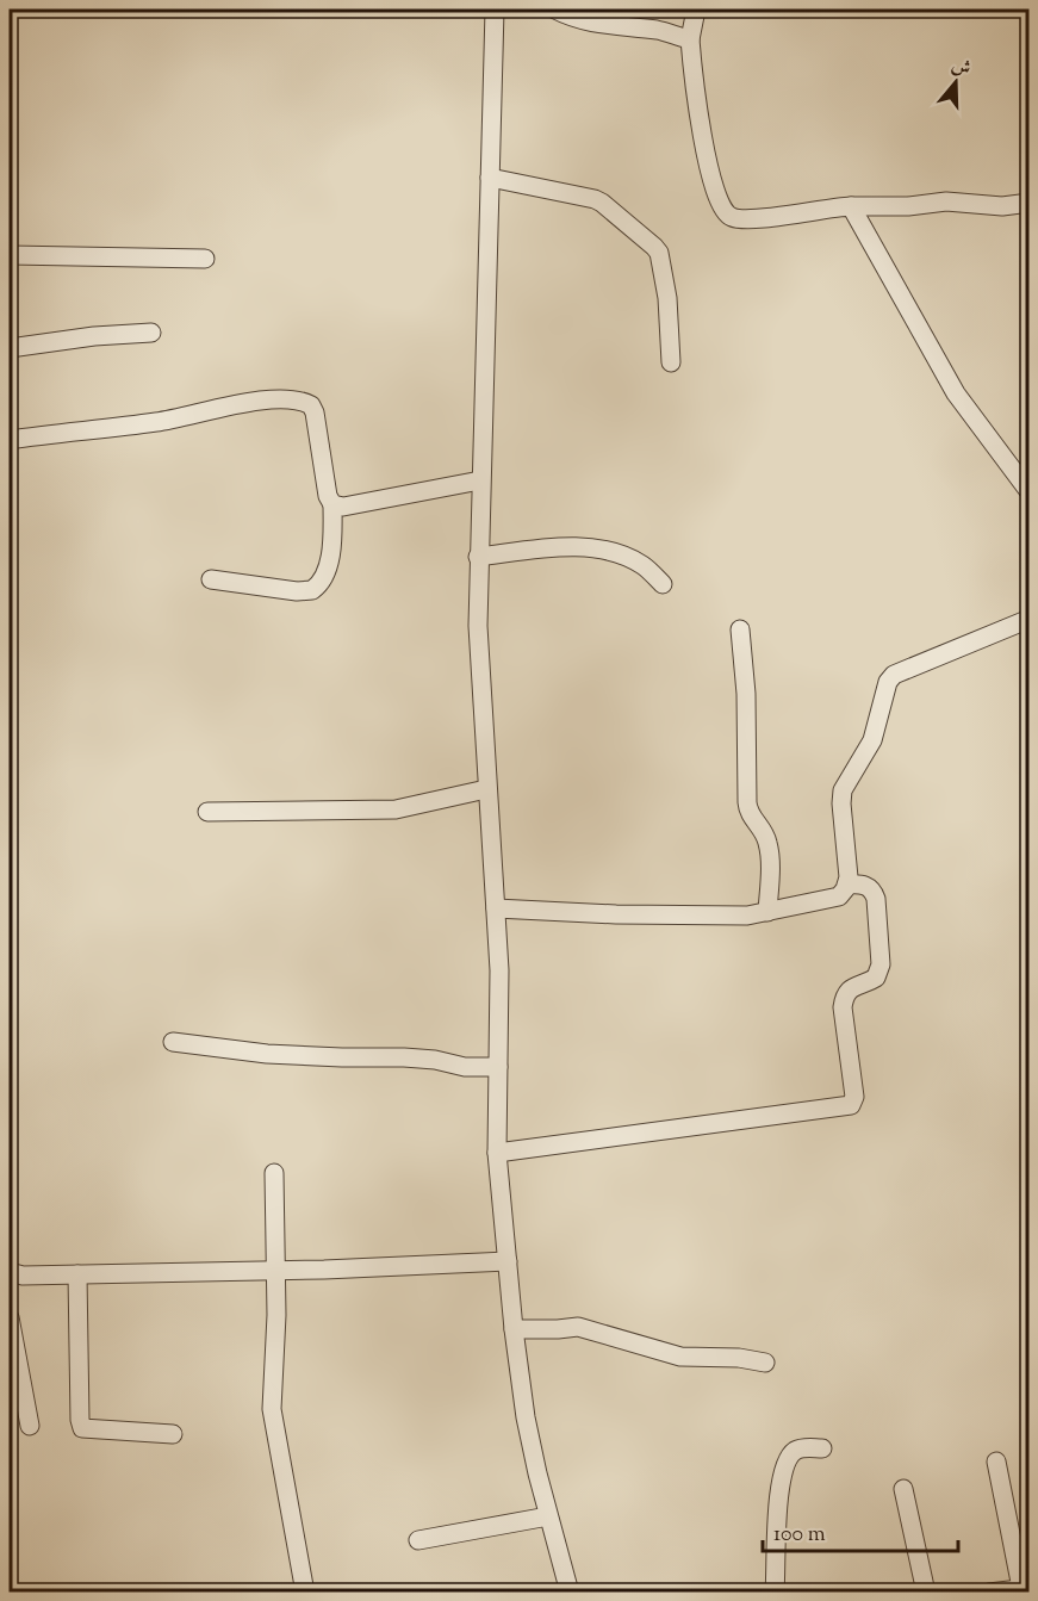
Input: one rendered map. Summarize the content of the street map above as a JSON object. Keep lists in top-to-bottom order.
{
  "scale_bar": "100 m",
  "north": "top"
}
